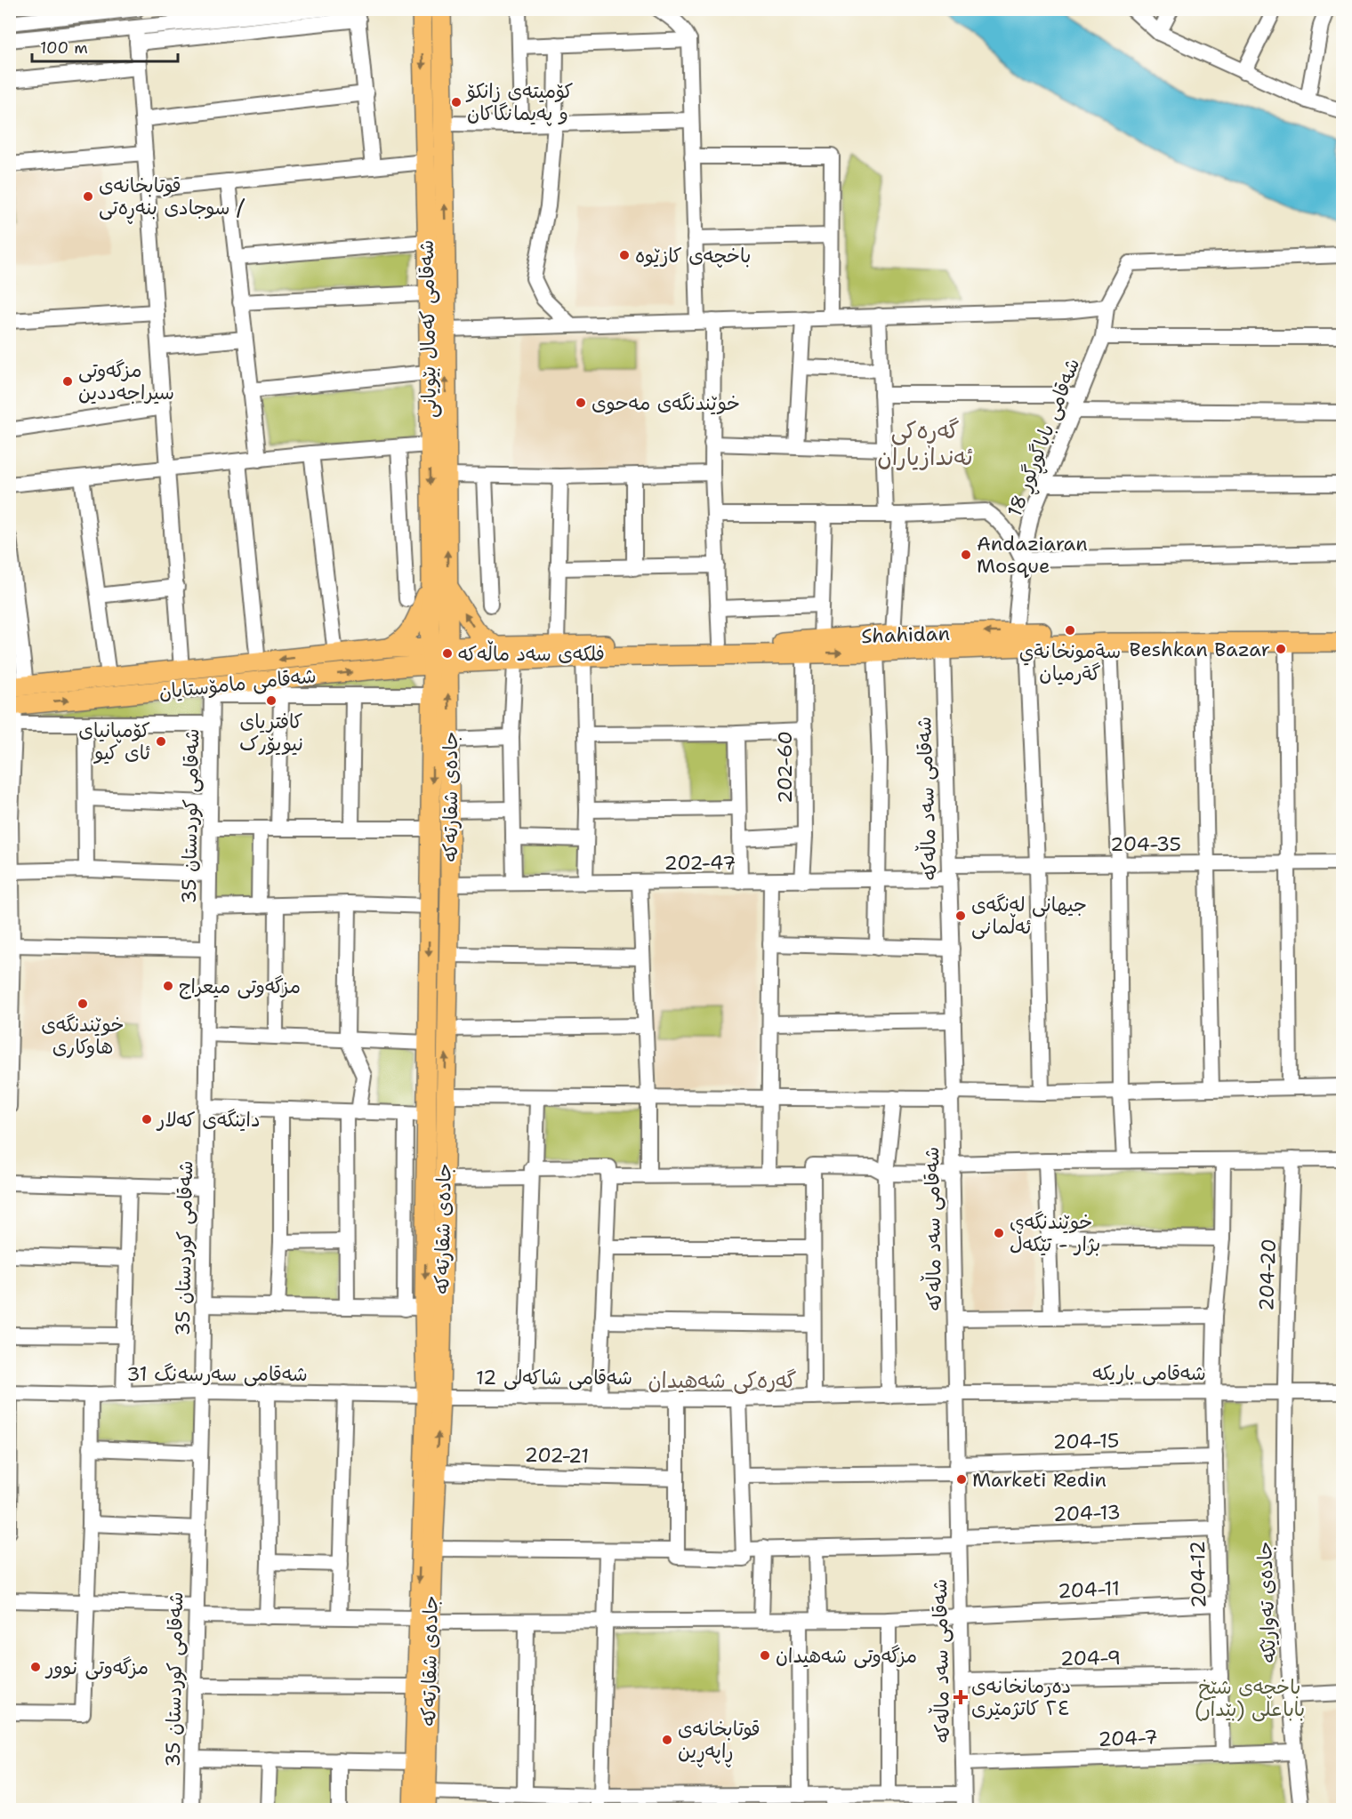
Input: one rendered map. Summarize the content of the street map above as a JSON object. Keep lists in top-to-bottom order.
{
  "streets": {
    "main road": [
      "شەقامی کەمال بێویانی",
      "Shahidan",
      "شەقامی مامۆستایان",
      "جادەی شقارتەکە"
    ],
    "street": [
      "شەقامی باباگوڕگوڕ 18",
      "202-60",
      "شەقامی سەد ماڵەکە",
      "شەقامی کوردستان 35",
      "204-35",
      "202-47",
      "204-20",
      "شەقامی باریکە",
      "شەقامی سەرسەنگ 31",
      "شەقامی شاکەلی 12",
      "204-15",
      "202-21",
      "204-13",
      "204-12",
      "204-11",
      "جادەی تەوارێکە",
      "204-9",
      "204-7"
    ]
  },
  "crossings": [
    ["شەقامی کەمال بێویانی", "Shahidan"],
    ["شەقامی کەمال بێویانی", "شەقامی مامۆستایان"],
    ["شەقامی کەمال بێویانی", "جادەی شقارتەکە"],
    ["شەقامی باباگوڕگوڕ 18", "Shahidan"],
    ["شەقامی باباگوڕگوڕ 18", "204-35"],
    ["Shahidan", "شەقامی مامۆستایان"],
    ["Shahidan", "جادەی شقارتەکە"],
    ["شەقامی مامۆستایان", "جادەی شقارتەکە"],
    ["شەقامی مامۆستایان", "شەقامی کوردستان 35"],
    ["202-60", "202-47"],
    ["جادەی شقارتەکە", "202-47"],
    ["جادەی شقارتەکە", "شەقامی سەرسەنگ 31"],
    ["جادەی شقارتەکە", "شەقامی شاکەلی 12"],
    ["جادەی شقارتەکە", "202-21"],
    ["جادەی شقارتەکە", "204-11"],
    ["شەقامی سەد ماڵەکە", "204-35"],
    ["شەقامی سەد ماڵەکە", "202-47"],
    ["شەقامی سەد ماڵەکە", "شەقامی باریکە"],
    ["شەقامی سەد ماڵەکە", "شەقامی شاکەلی 12"],
    ["شەقامی سەد ماڵەکە", "204-15"],
    ["شەقامی سەد ماڵەکە", "204-13"],
    ["شەقامی سەد ماڵەکە", "204-11"],
    ["شەقامی سەد ماڵەکە", "204-9"],
    ["شەقامی سەد ماڵەکە", "204-7"],
    ["شەقامی کوردستان 35", "شەقامی سەرسەنگ 31"],
    ["شەقامی کوردستان 35", "204-11"],
    ["204-35", "202-47"],
    ["204-20", "شەقامی باریکە"],
    ["204-20", "جادەی تەوارێکە"],
    ["شەقامی باریکە", "شەقامی شاکەلی 12"],
    ["شەقامی باریکە", "204-12"],
    ["شەقامی باریکە", "جادەی تەوارێکە"],
    ["شەقامی سەرسەنگ 31", "شەقامی شاکەلی 12"],
    ["204-15", "204-12"],
    ["204-13", "204-12"],
    ["204-12", "204-11"],
    ["204-12", "204-9"],
    ["204-12", "204-7"],
    ["جادەی تەوارێکە", "204-7"]
  ],
  "districts": ["گەڕەکی ئەندازیاران", "گەرەکی شەهیدان"],
  "parks": ["باخچەی شێخ باباعلی (بێدار)"],
  "places": {
    "other": [
      "کۆمیتەی زانکۆ و پەیمانگاکان",
      "قوتابخانەی سوجادی بنەڕەتی /",
      "باخچەی کازێوە",
      "مزگەوتی سیراجەددین",
      "خوێندنگەی مەحوی",
      "Andaziaran Mosque",
      "سةمونخانةي گةرميان",
      "Beshkan Bazar",
      "فلکەی سەد ماڵەکە",
      "کافتریای نیویۆرک",
      "کۆمپانیای ئای کیو",
      "جیهانی لەنگەی ئەڵمانی",
      "مزگەوتی میعراج",
      "خوێندنگەی هاوکاری",
      "داینگەی کەلار",
      "خوێندنگەی بژار - تێکەڵ",
      "Marketi Redin",
      "مزگەوتی شەهیدان",
      "مزگەوتی نوور",
      "قوتابخانەی ڕاپەڕین"
    ],
    "health": ["دەرمانخانەی ٢٤ کاتژمێری"]
  },
  "scale_bar": "100 m"
}
